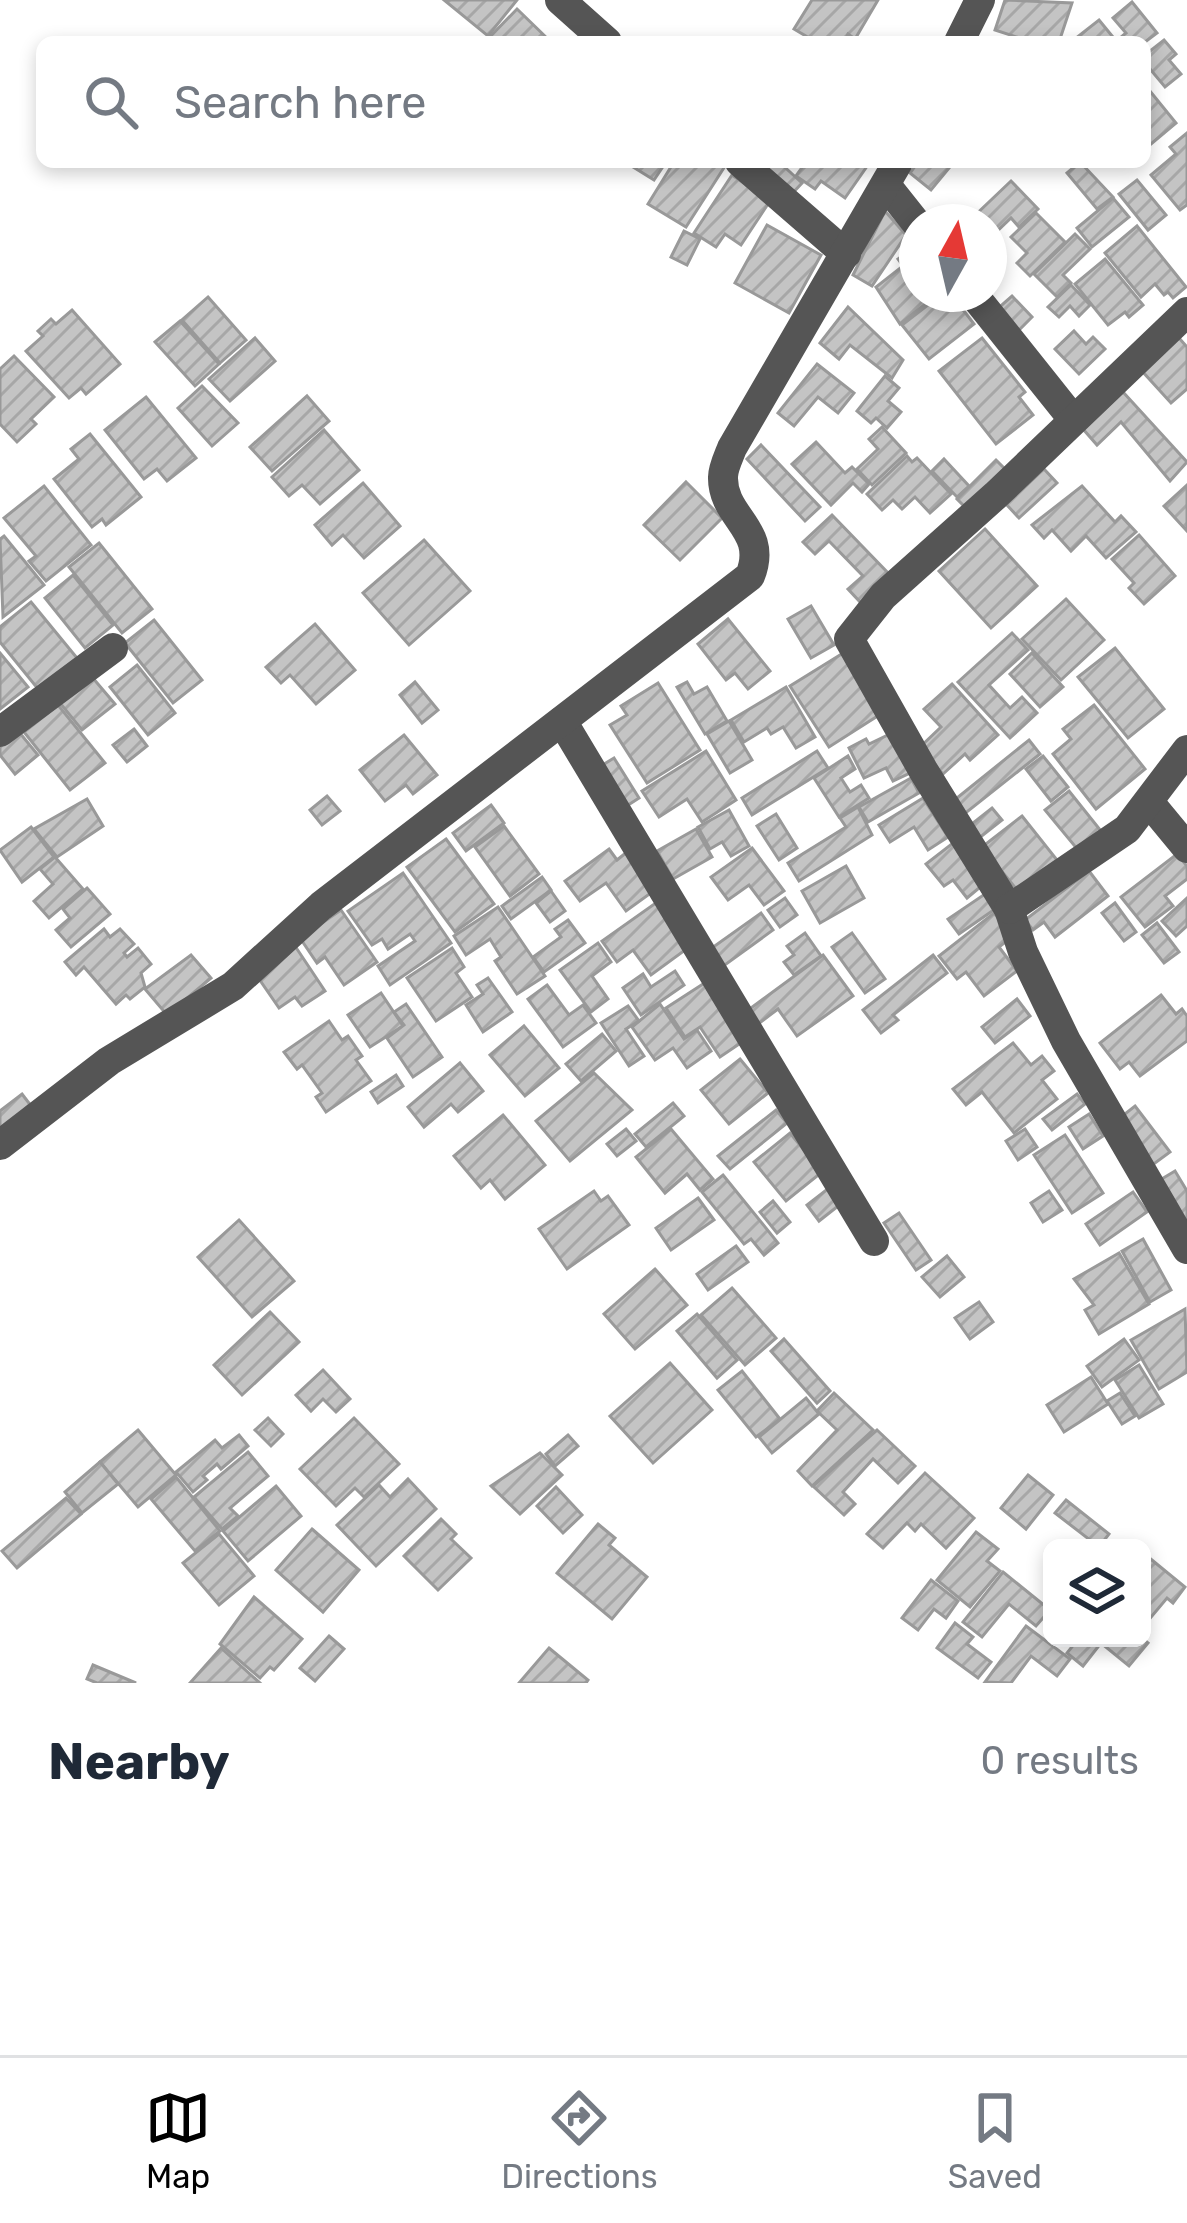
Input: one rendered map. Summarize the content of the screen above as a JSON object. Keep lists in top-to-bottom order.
{
  "north": "top",
  "page": {
    "search": "Search here",
    "heading": ["Nearby", "0 results"],
    "nav": ["Map", "Directions", "Saved"]
  }
}
